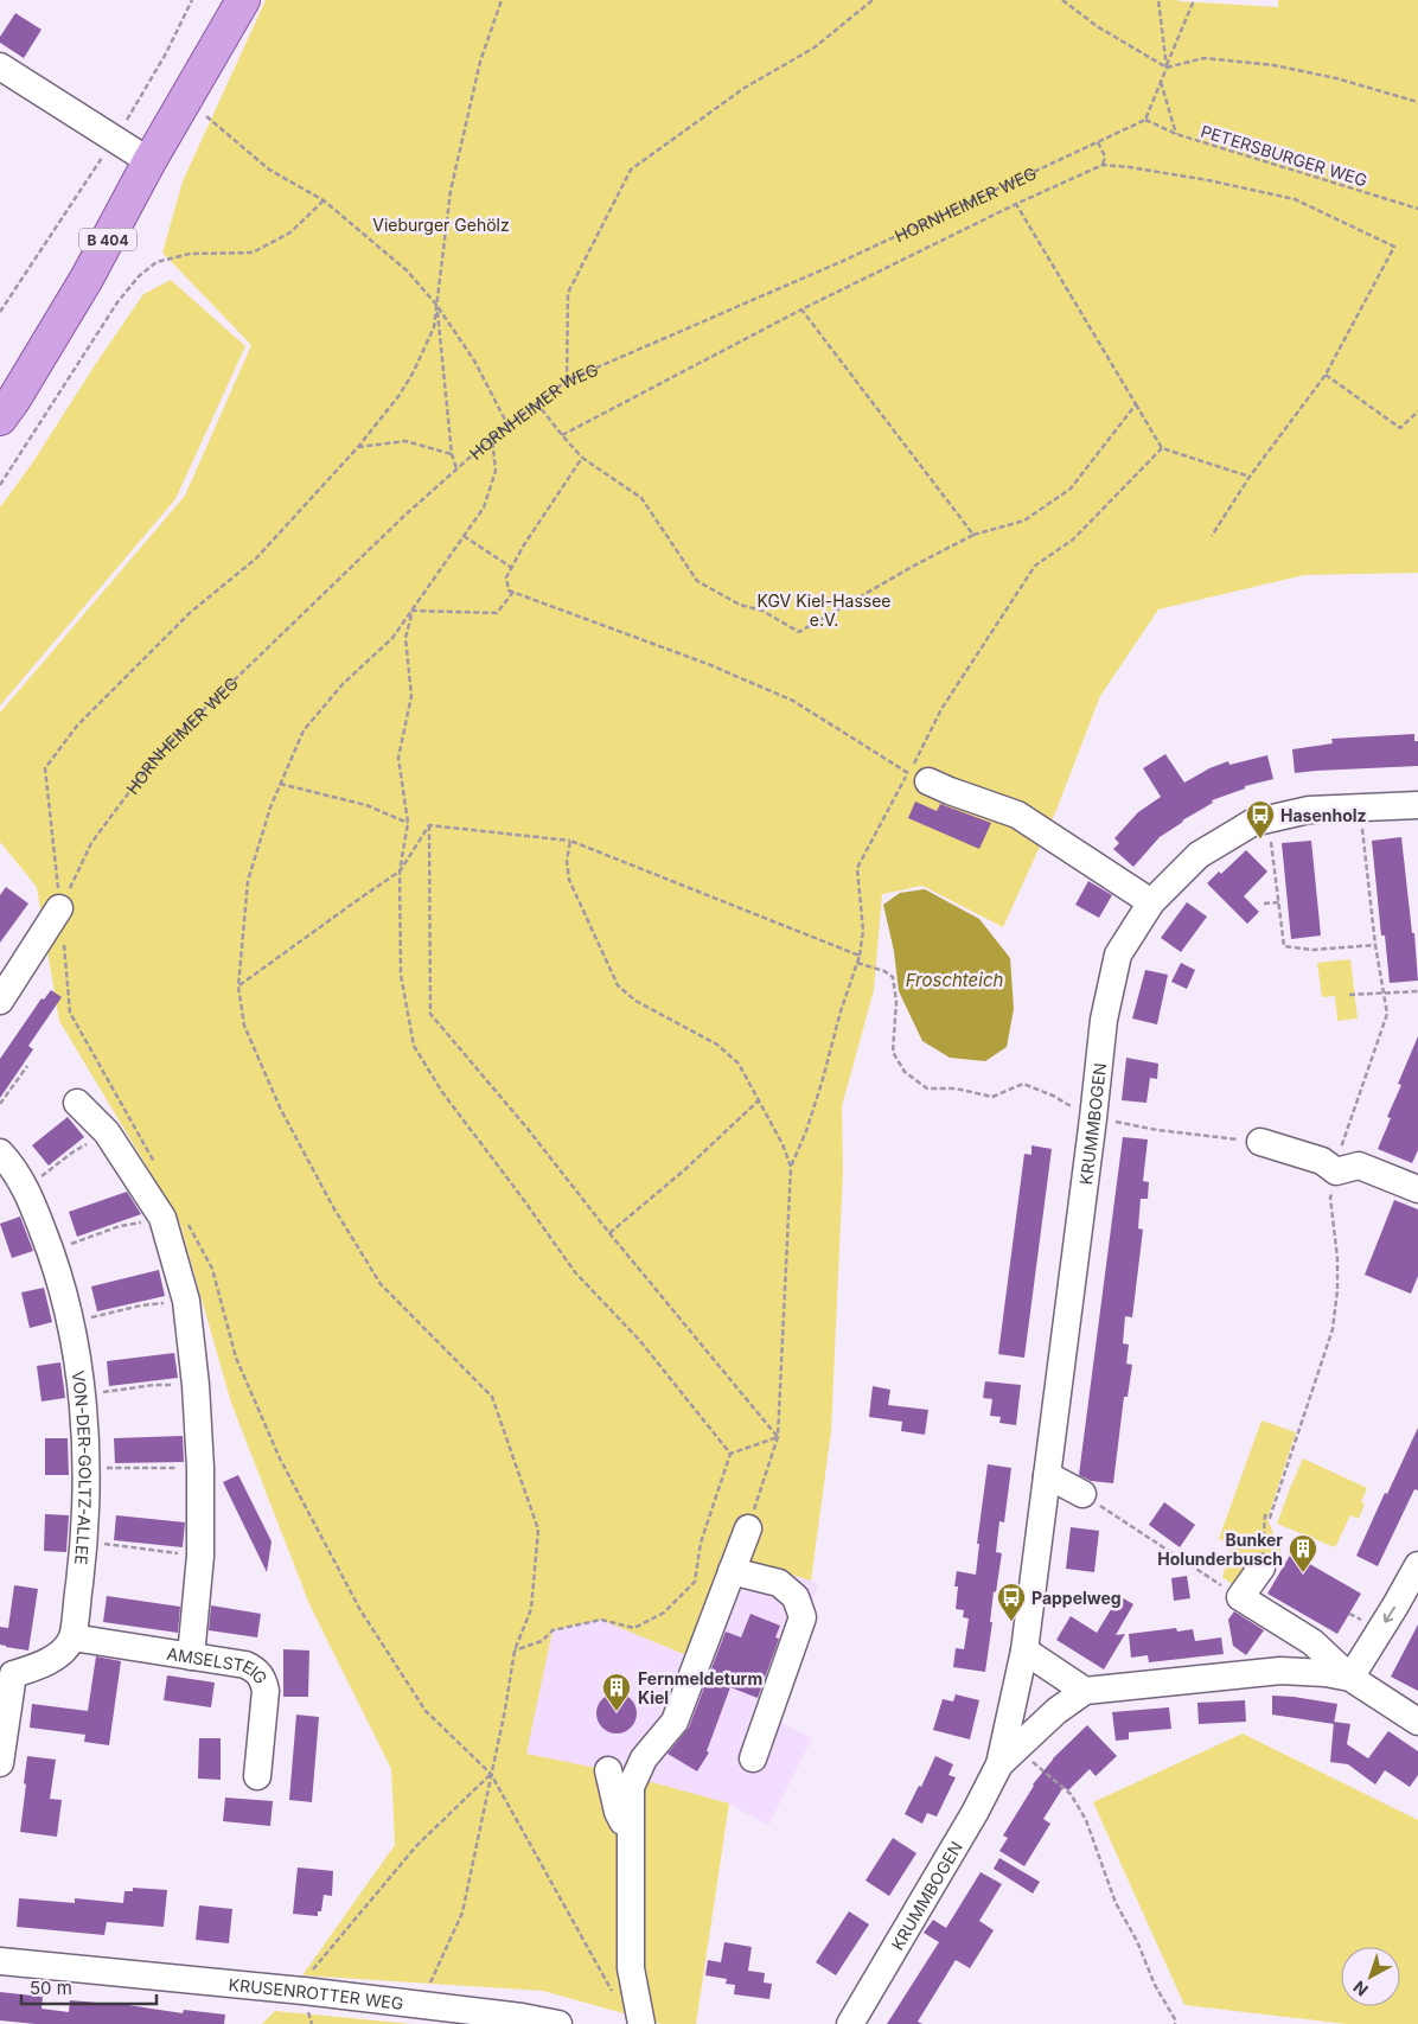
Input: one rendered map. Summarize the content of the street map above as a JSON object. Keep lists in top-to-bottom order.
{
  "streets": {
    "main road": ["B 404"],
    "street": [
      "KRUMMBOGEN",
      "VON-DER-GOLTZ-ALLEE",
      "AMSELSTEIG",
      "KRUSENROTTER WEG"
    ],
    "path": ["PETERSBURGER WEG", "HORNHEIMER WEG"]
  },
  "crossings": [
    ["PETERSBURGER WEG", "HORNHEIMER WEG"],
    ["VON-DER-GOLTZ-ALLEE", "AMSELSTEIG"]
  ],
  "water": ["Froschteich"],
  "parks": ["Vieburger Gehölz", "KGV Kiel-Hassee e.V."],
  "places": {
    "bus stop": ["Hasenholz", "Pappelweg"],
    "building": ["Bunker Holunderbusch", "Fernmeldeturm Kiel"]
  },
  "scale_bar": "50 m",
  "north": "bottom left"
}
